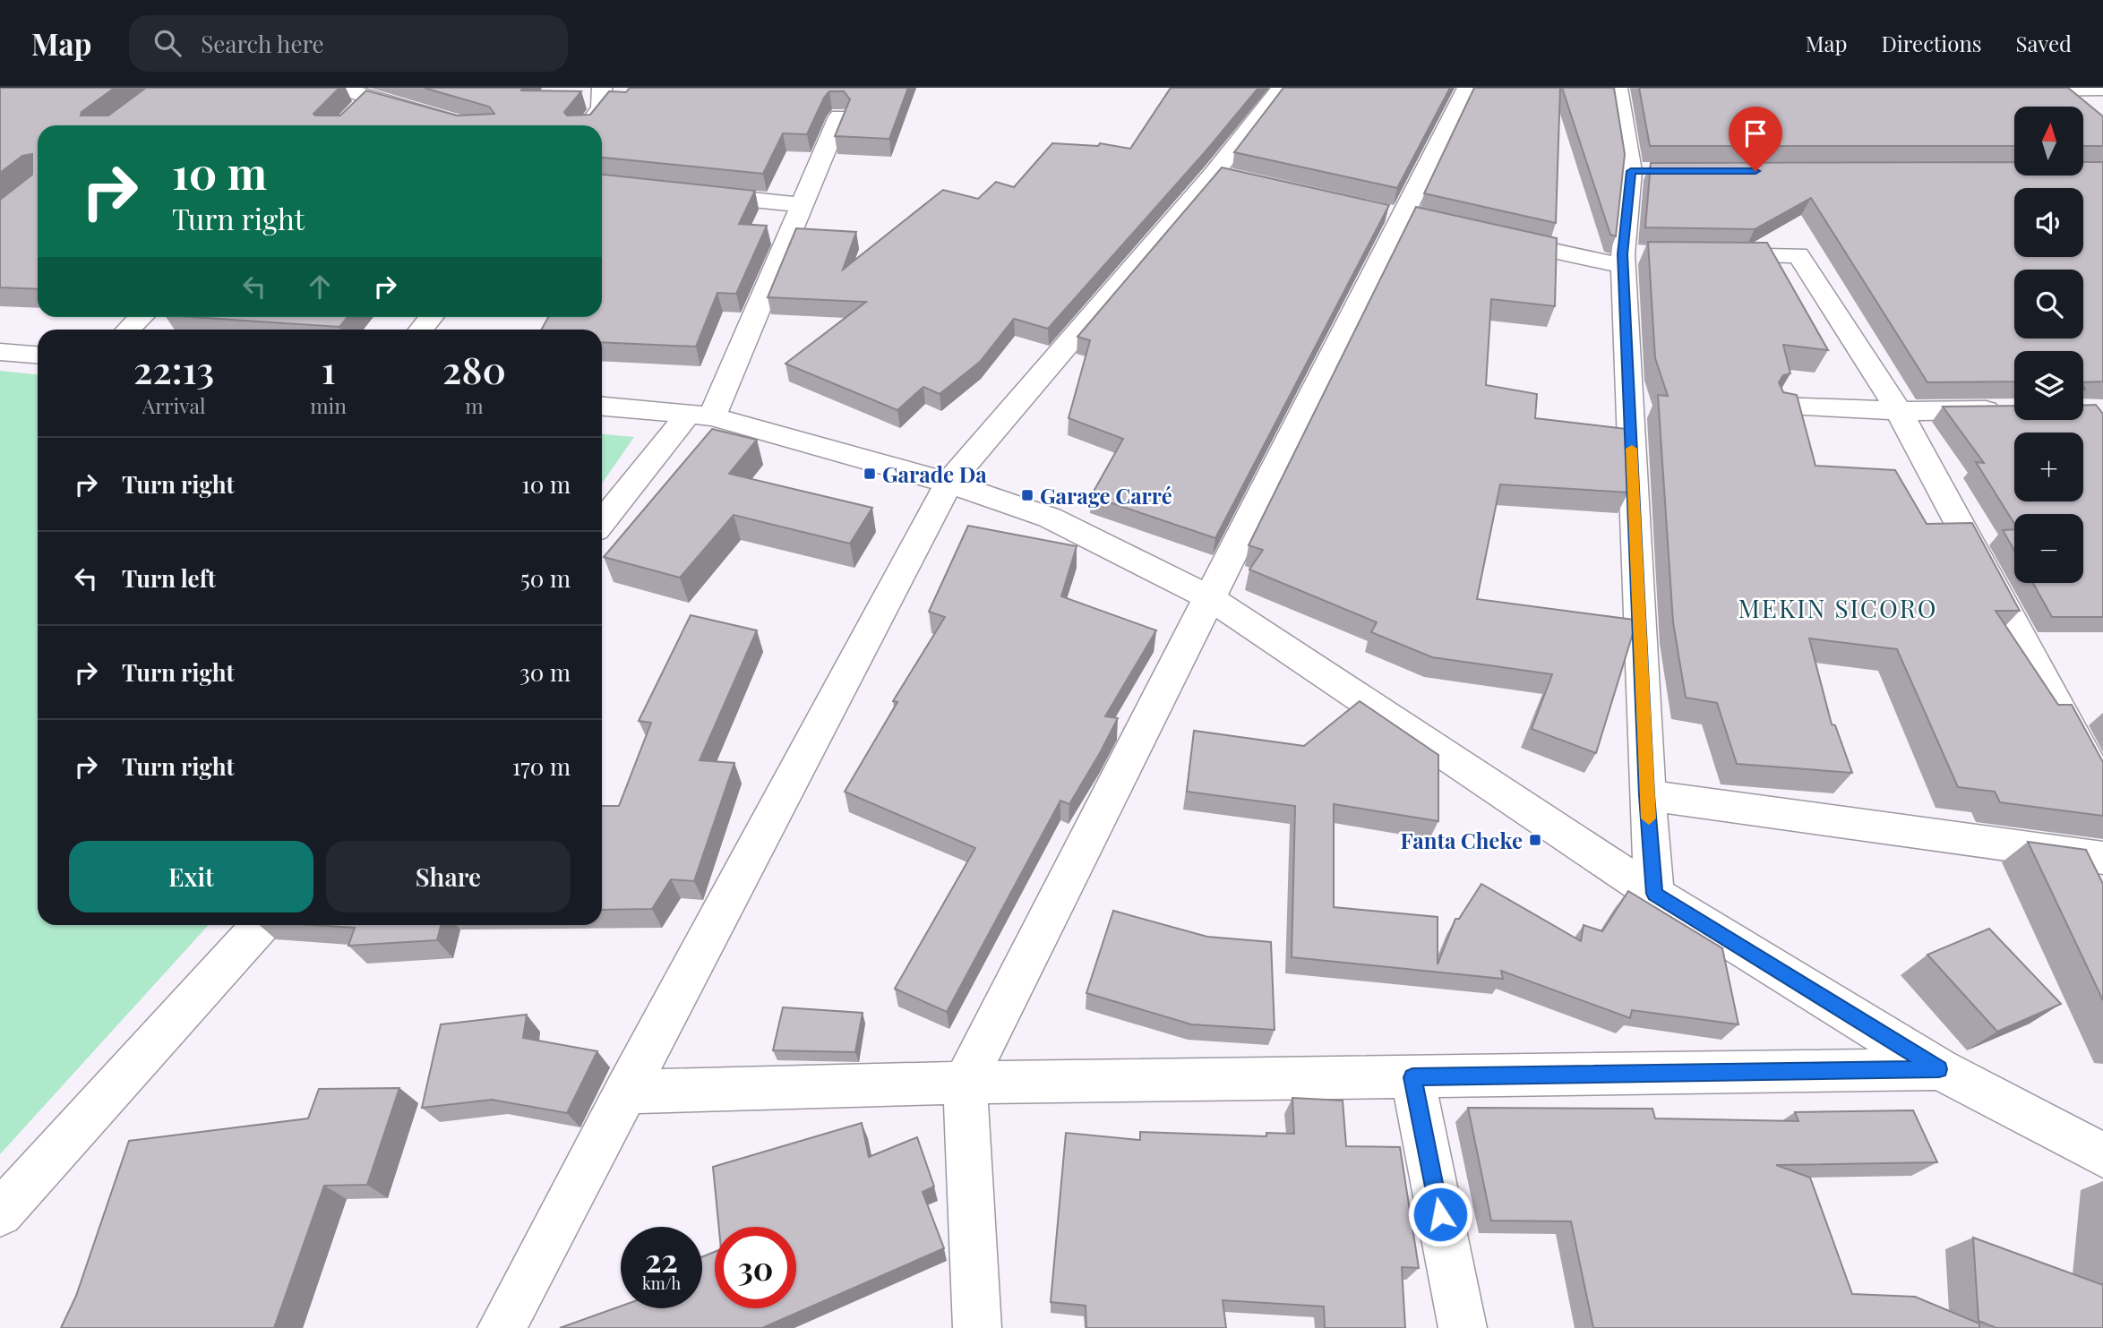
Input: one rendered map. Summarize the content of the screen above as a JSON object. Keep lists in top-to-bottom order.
{
  "districts": ["MEKIN SICORO"],
  "places": {
    "transit": ["Garade Da", "Garage Carré", "Fanta Cheke"]
  },
  "north": "top",
  "page": {
    "header": "Map",
    "search": "Search here",
    "nav": ["Map", "Directions", "Saved"],
    "map_buttons": ["+", "−"],
    "turn": ["10 m", "Turn right"],
    "eta": [
      "22:13",
      "Arrival",
      "1",
      "min",
      "280",
      "m"
    ],
    "list": [
      {
        "name": "Turn right",
        "value": "10 m"
      },
      {
        "name": "Turn left",
        "value": "50 m"
      },
      {
        "name": "Turn right",
        "value": "30 m"
      },
      {
        "name": "Turn right",
        "value": "170 m"
      }
    ],
    "buttons": ["Exit", "Share"],
    "speed": "22 km/h",
    "limit": "30"
  }
}
